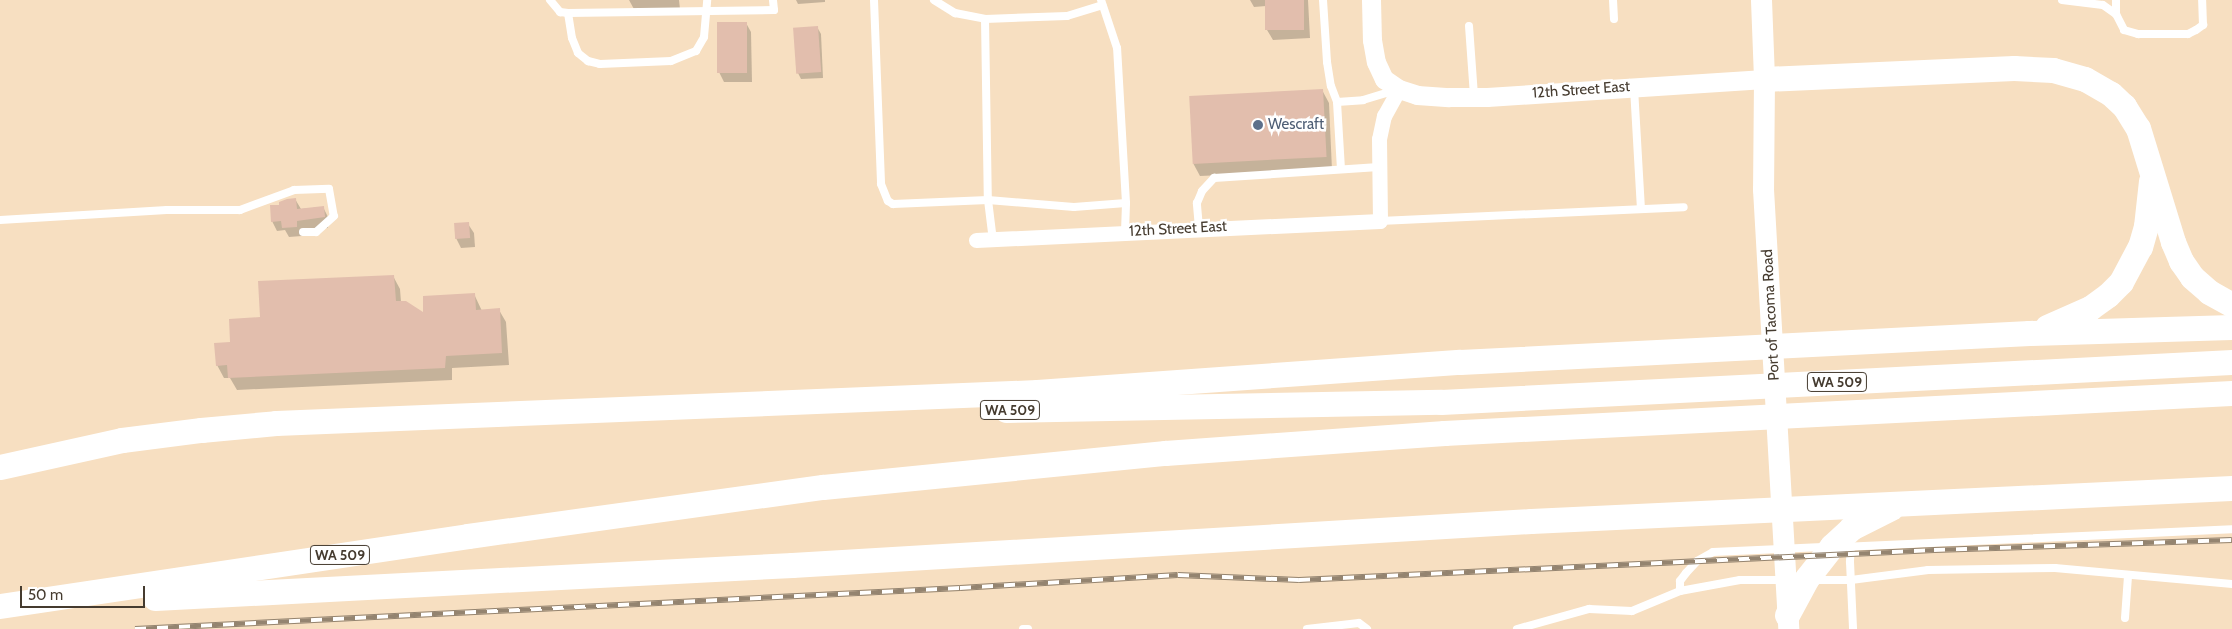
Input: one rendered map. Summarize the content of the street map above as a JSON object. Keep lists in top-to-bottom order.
{
  "streets": {
    "highway": ["WA 509"],
    "main road": ["Port of Tacoma Road"],
    "street": ["12th Street East"]
  },
  "crossings": [
    ["12th Street East", "Port of Tacoma Road"]
  ],
  "places": ["Wescraft"],
  "scale_bar": "50 m"
}
